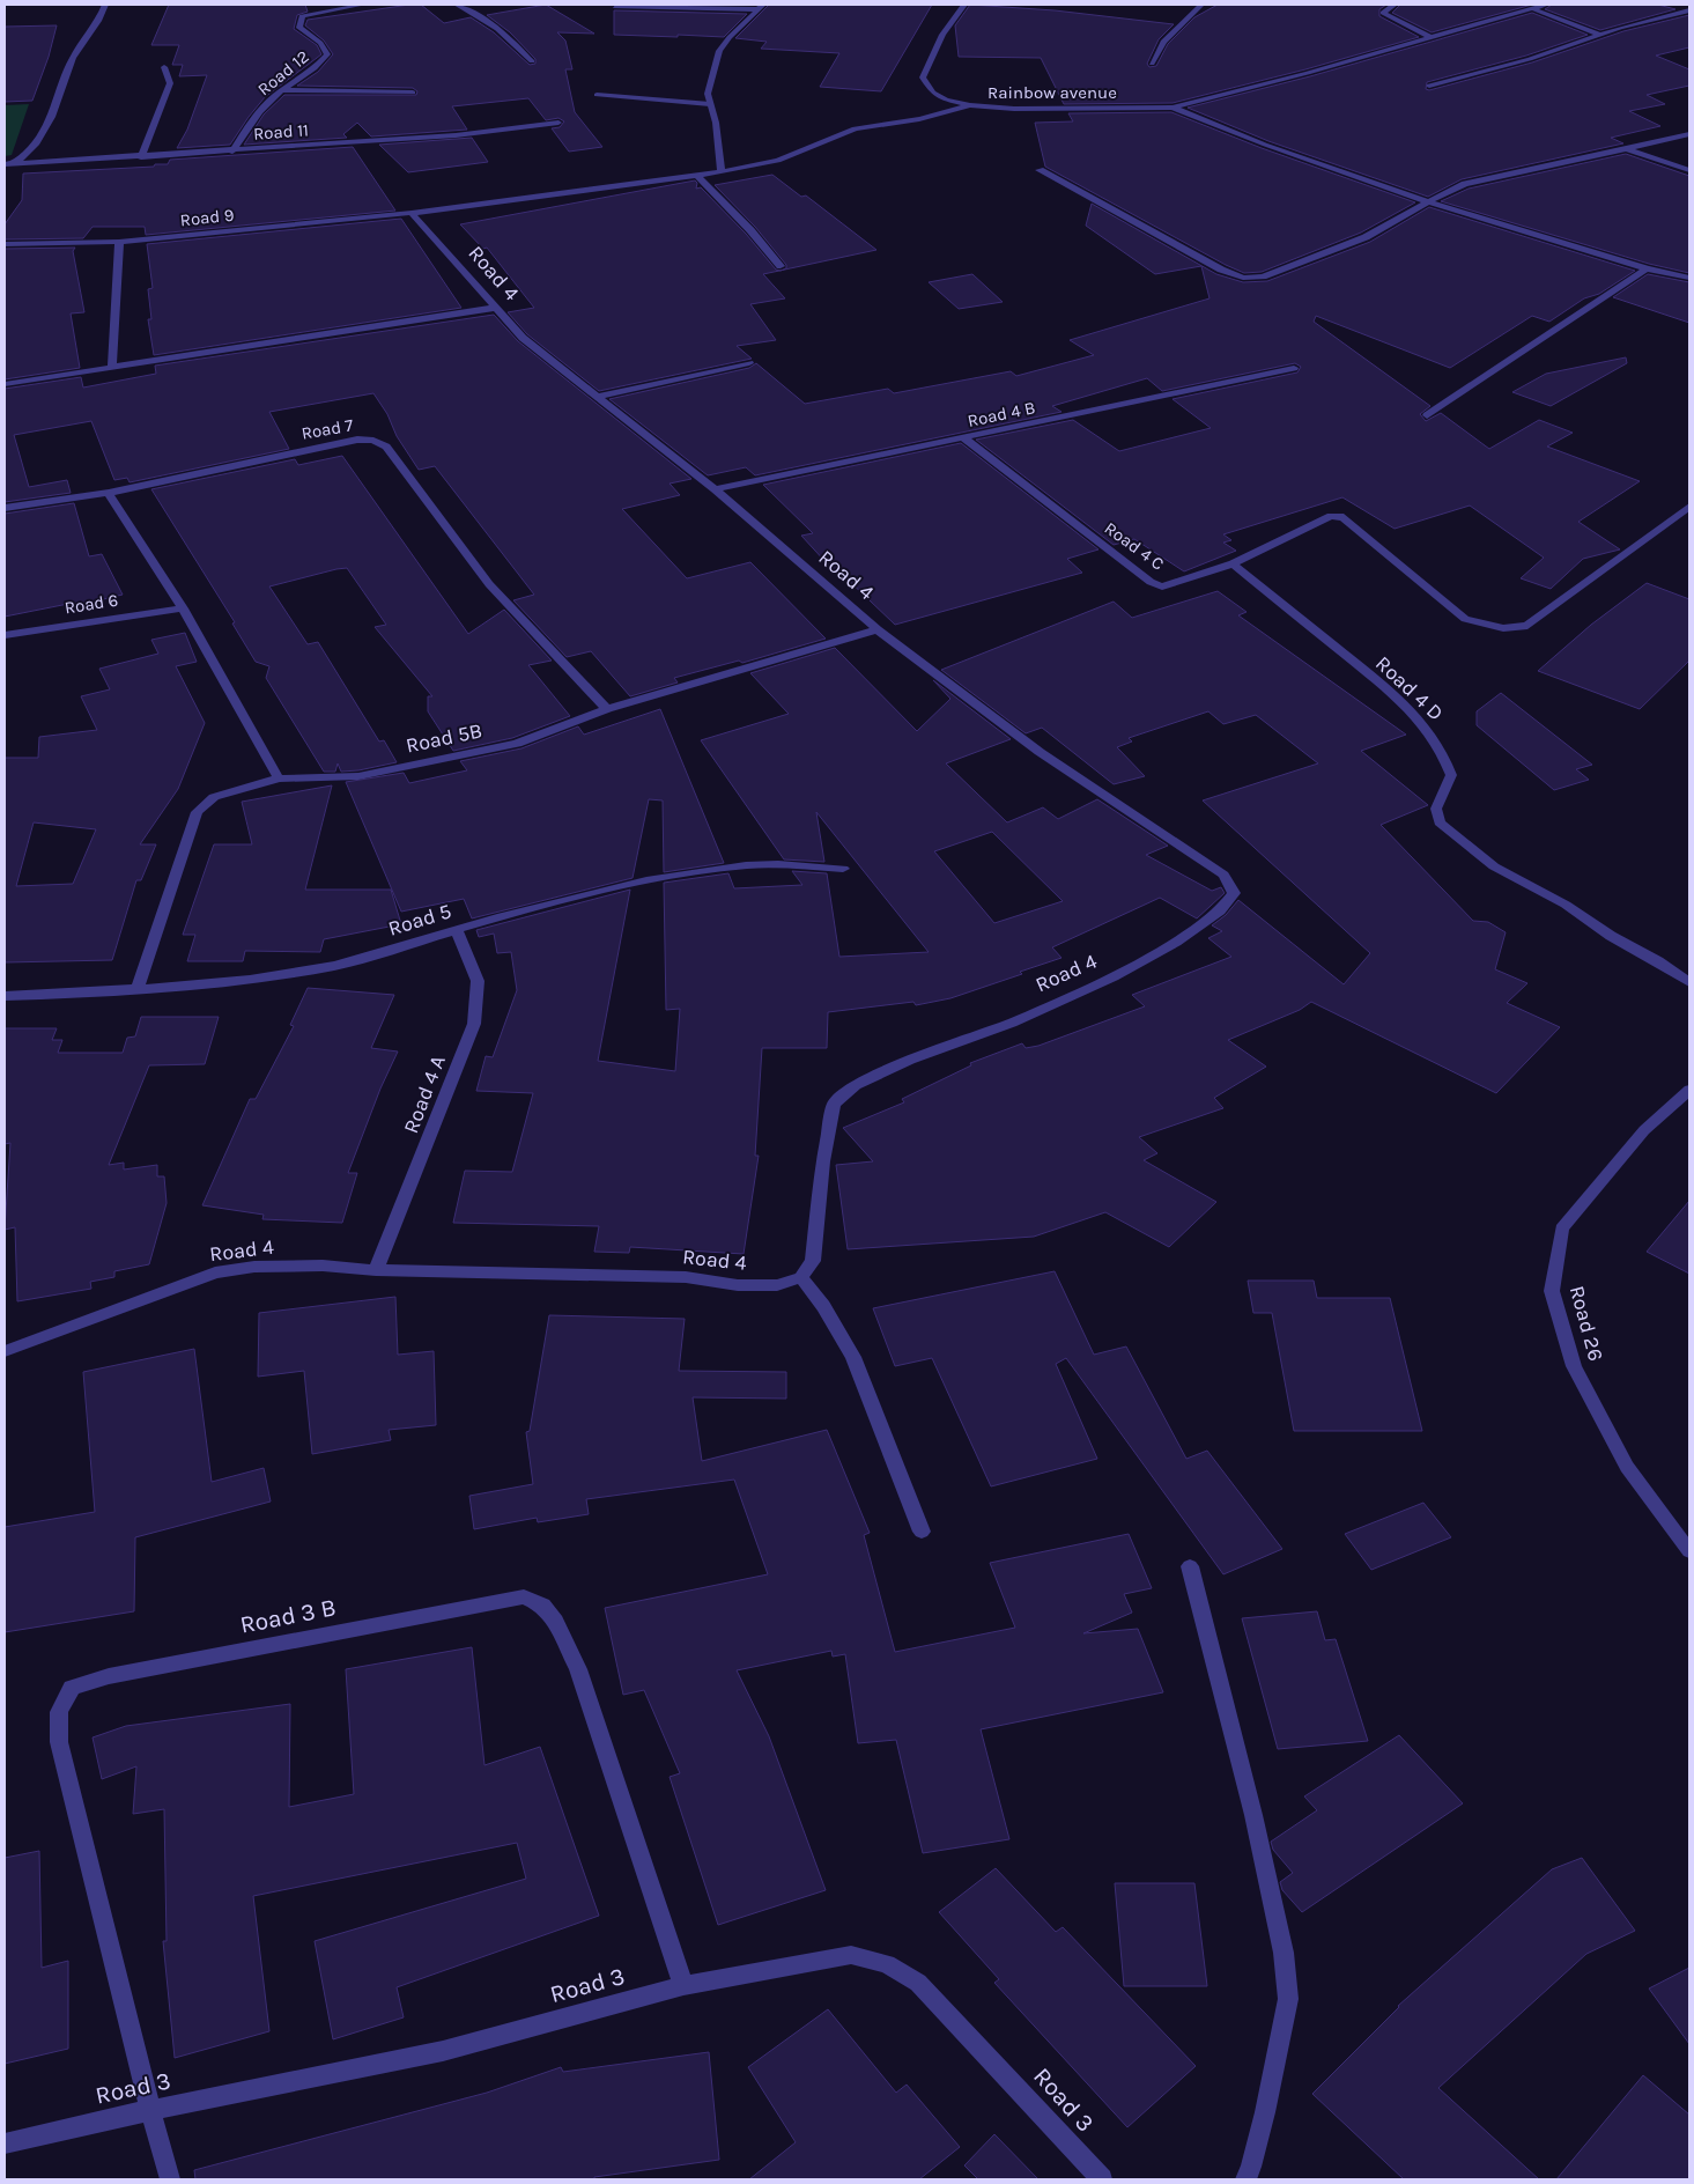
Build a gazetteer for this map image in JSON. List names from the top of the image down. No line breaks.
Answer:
{"streets":{"street":["Road 12","Rainbow avenue","Road 11","Road 9","Road 4","Road 4 B","Road 7","Road 4 C","Road 6","Road 4 D","Road 5B","Road 5","Road 4 A","Road 26","Road 3 B","Road 3"]},"crossings":[["Road 12","Road 11"],["Rainbow avenue","Road 9"],["Road 9","Road 4"],["Road 4","Road 4 B"],["Road 4","Road 5B"],["Road 4","Road 4 A"],["Road 4 B","Road 4 C"],["Road 7","Road 5B"],["Road 4 C","Road 4 D"],["Road 5B","Road 5"],["Road 5","Road 4 A"],["Road 3 B","Road 3"]]}
